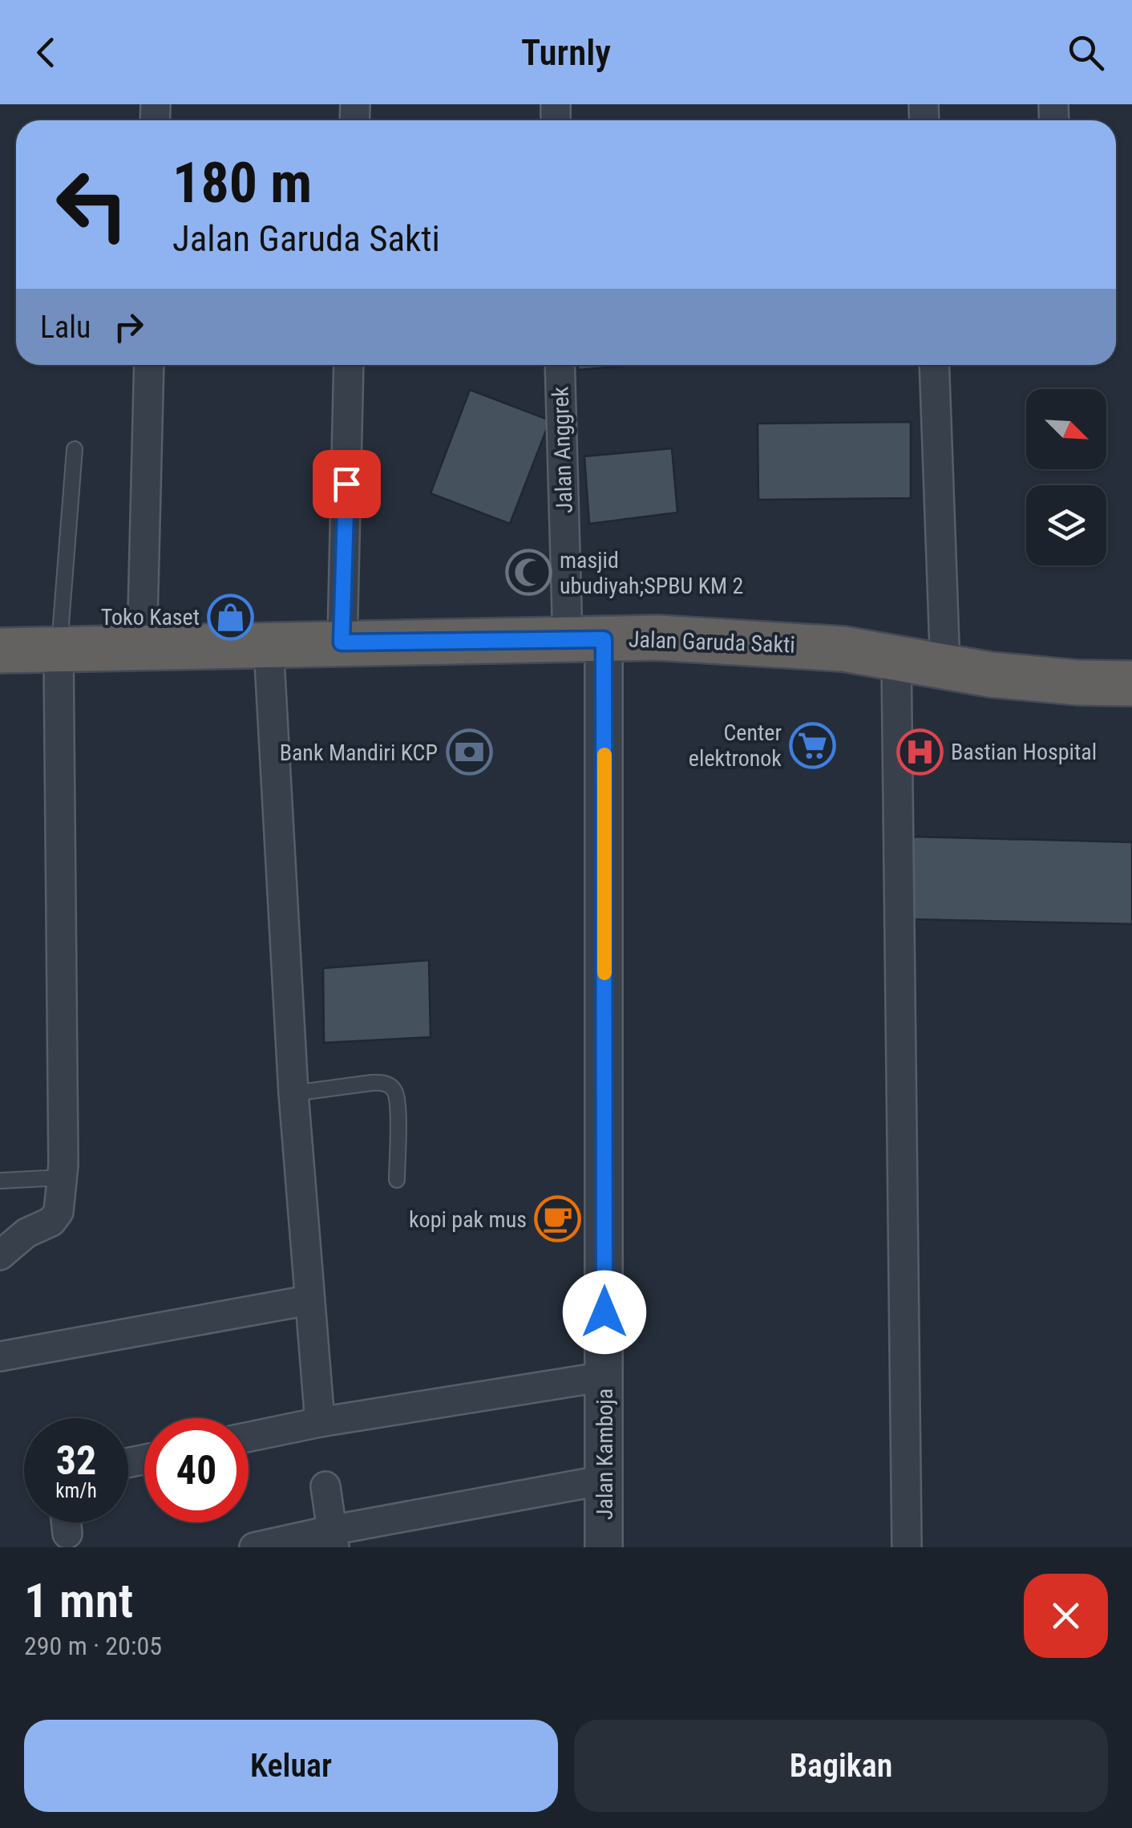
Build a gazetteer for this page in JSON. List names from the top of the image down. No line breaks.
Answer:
{"streets":{"highway":["Jalan Garuda Sakti"],"street":["Jalan Anggrek","Jalan Kamboja"]},"crossings":[["Jalan Anggrek","Jalan Garuda Sakti"],["Jalan Anggrek","Jalan Kamboja"],["Jalan Garuda Sakti","Jalan Kamboja"]],"places":{"mosque":["masjid ubudiyah;SPBU KM 2"],"shop":["Toko Kaset"],"supermarket":["Center elektronok"],"hospital":["Bastian Hospital"],"bank":["Bank Mandiri KCP"],"cafe":["kopi pak mus"]},"north":"bottom right","page":{"header":"Turnly","turn":["180 m","Jalan Garuda Sakti"],"then":"Lalu","speed":"32 km/h","limit":"40","heading":["1 mnt","290 m · 20:05"],"buttons":["Keluar","Bagikan"]}}
